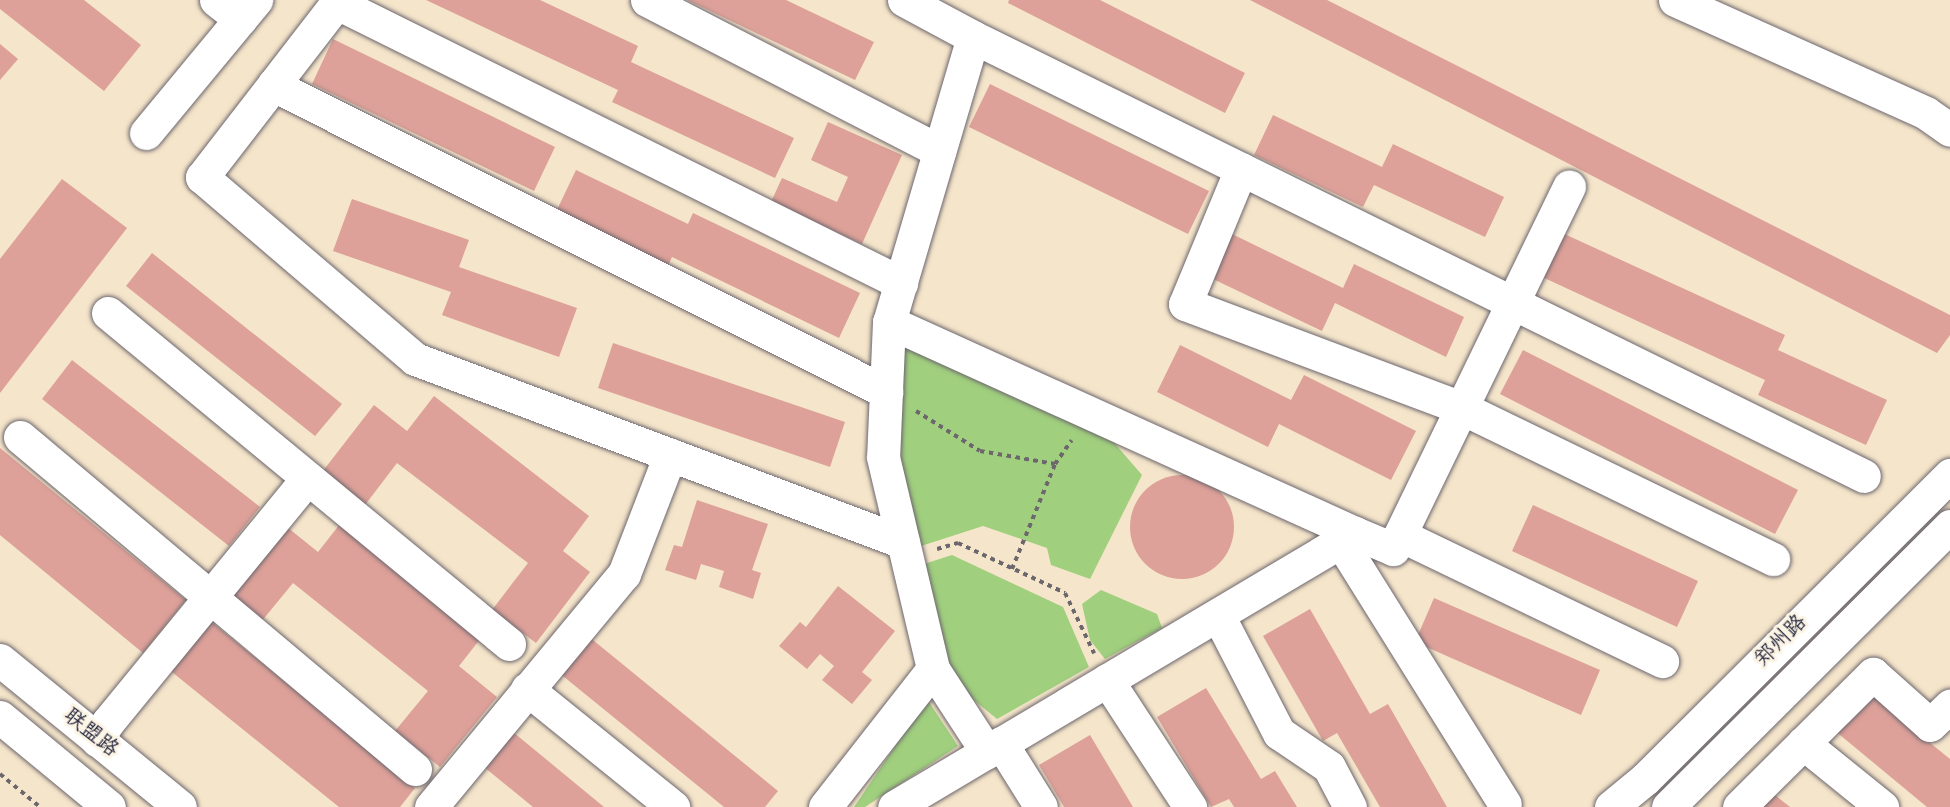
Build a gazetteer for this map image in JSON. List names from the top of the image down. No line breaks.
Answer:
{"streets":{"street":["郑州路","联盟路"]}}
